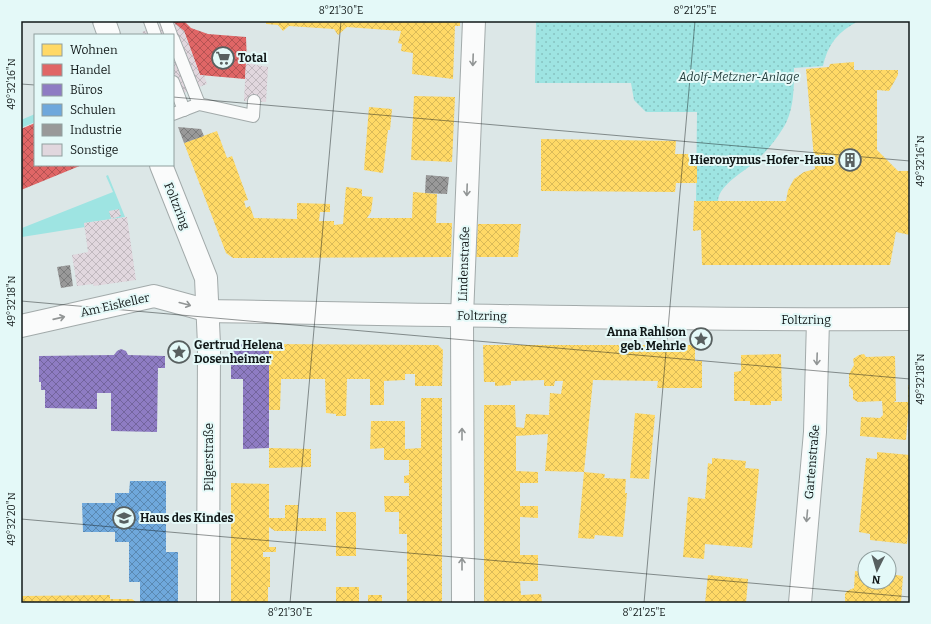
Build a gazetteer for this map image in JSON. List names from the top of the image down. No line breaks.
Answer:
{"streets":{"street":["Foltzring","Lindenstraße","Am Eiskeller","Pilgerstraße","Gartenstraße"]},"crossings":[["Foltzring","Lindenstraße"],["Foltzring","Am Eiskeller"],["Foltzring","Pilgerstraße"],["Foltzring","Gartenstraße"],["Am Eiskeller","Pilgerstraße"]],"one_way":["Am Eiskeller","Gartenstraße"],"parks":["Adolf-Metzner-Anlage"],"places":{"supermarket":["Total"],"building":["Hieronymus-Hofer-Haus"],"place":["Anna Rahlson geb. Mehrle","Gertrud Helena Dosenheimer"],"school or university":["Haus des Kindes"]},"legend":["Wohnen","Handel","Büros","Schulen","Industrie","Sonstige"],"north":"bottom","coordinates":["8°21'30\"E","8°21'25\"E","49°32'16\"N","49°32'18\"N","49°32'20\"N"]}
